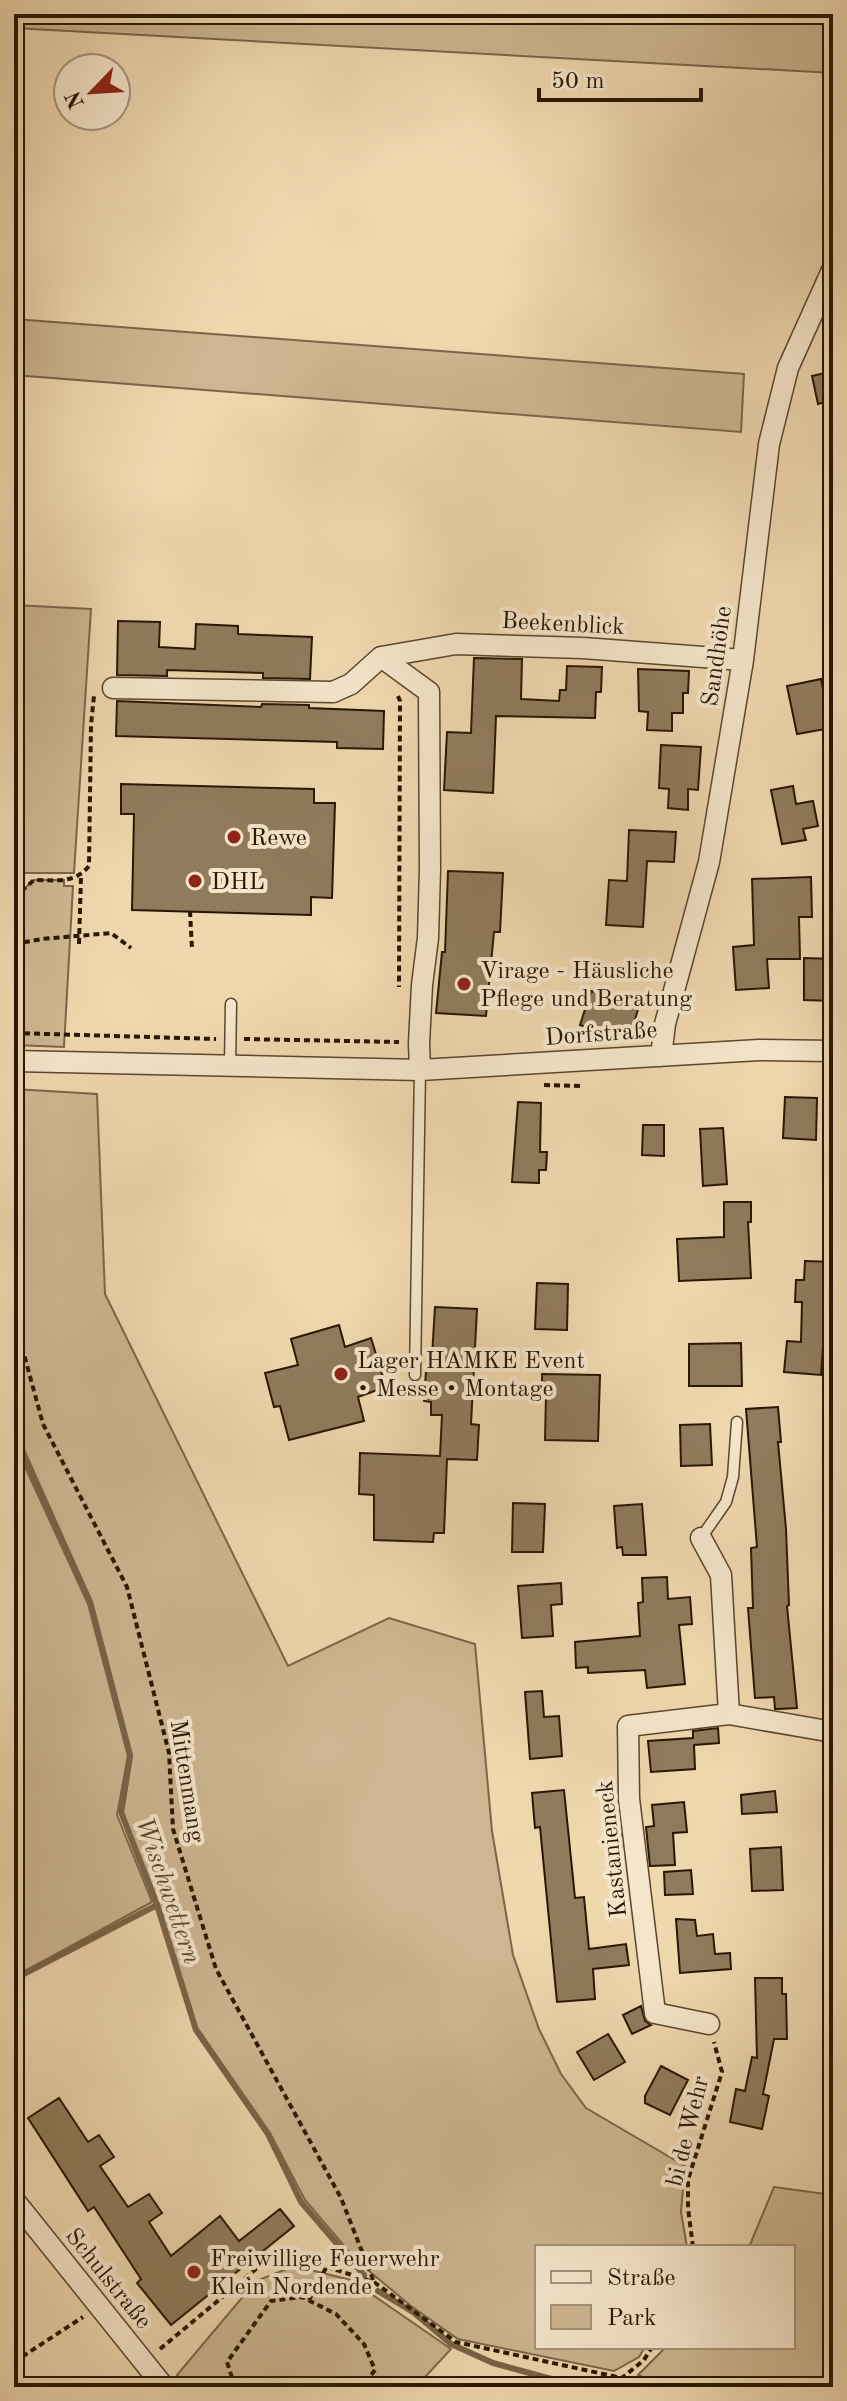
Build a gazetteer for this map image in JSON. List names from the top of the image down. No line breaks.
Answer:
{"streets":{"street":["Beekenblick","Sandhöhe","Dorfstraße","Kastanieneck","Schulstraße"],"path":["Mittenmang","bi de Wehr"]},"crossings":[["Beekenblick","Sandhöhe"],["Sandhöhe","Dorfstraße"],["Kastanieneck","bi de Wehr"]],"water":["Wischwettern"],"places":["Rewe","DHL","Virage - Häusliche Pflege und Beratung","Lager HAMKE Event • Messe • Montage","Freiwillige Feuerwehr Klein Nordende"],"legend":["Straße","Park"],"scale_bar":"50 m","north":"bottom left"}
